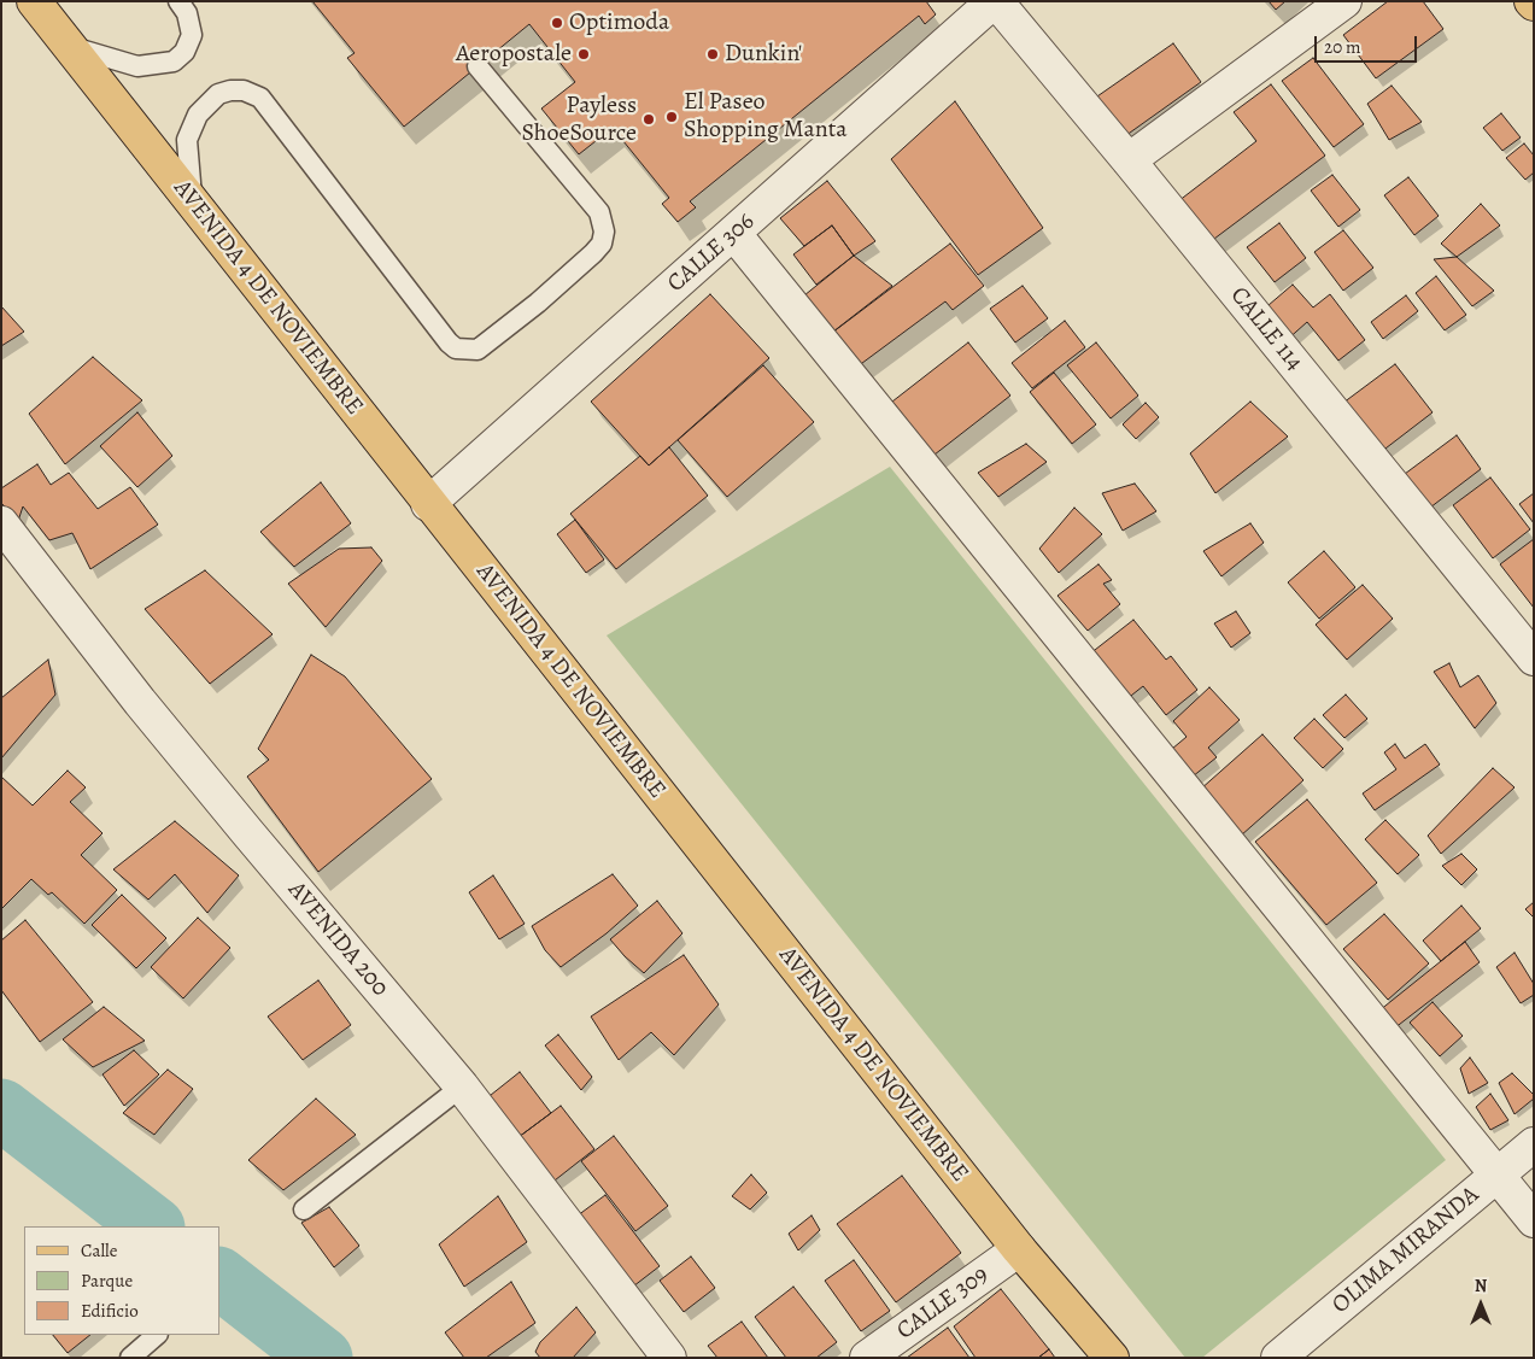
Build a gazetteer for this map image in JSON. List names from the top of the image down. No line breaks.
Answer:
{"streets":{"main road":["AVENIDA 4 DE NOVIEMBRE"],"street":["CALLE 306","CALLE 114","AVENIDA 200","OLIMA MIRANDA","CALLE 309"]},"crossings":[["CALLE 306","AVENIDA 4 DE NOVIEMBRE"],["CALLE 306","CALLE 114"],["AVENIDA 4 DE NOVIEMBRE","CALLE 309"]],"places":["Optimoda","Aeropostale","Dunkin'","El Paseo Shopping Manta","Payless ShoeSource"],"legend":["Calle","Parque","Edificio"],"scale_bar":"20 m","north":"top"}
